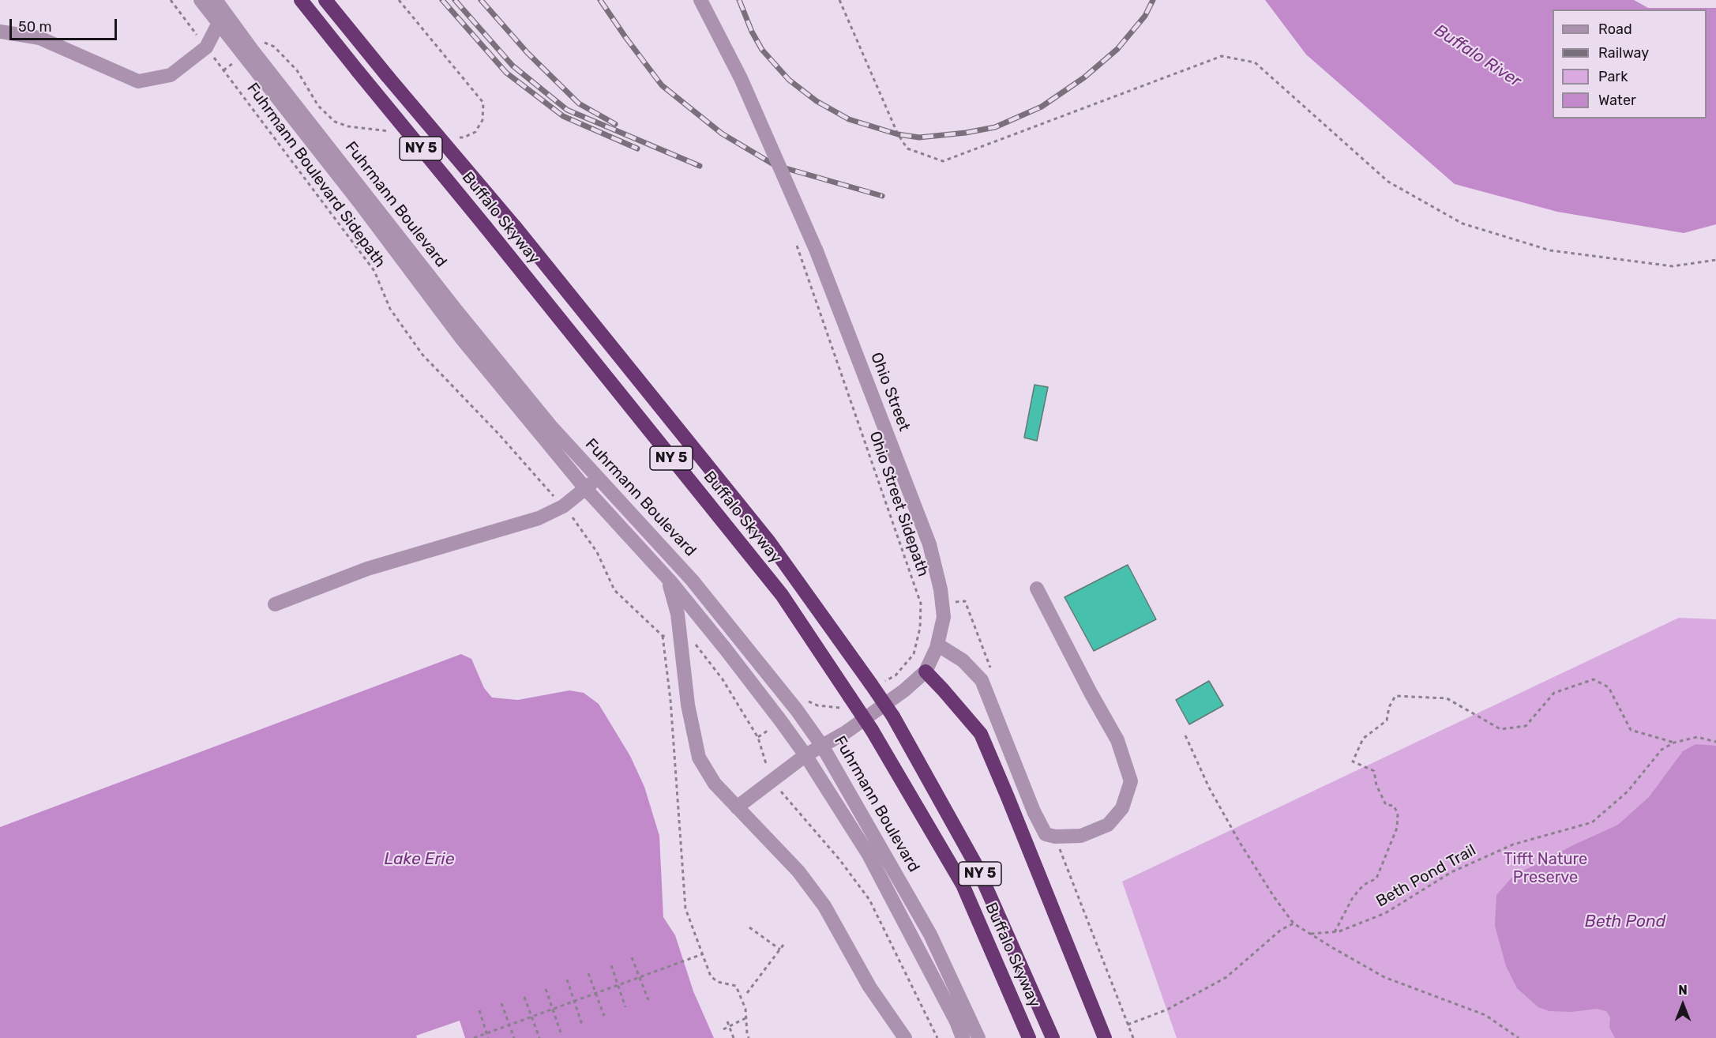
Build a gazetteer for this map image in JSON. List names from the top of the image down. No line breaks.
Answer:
{"streets":{"highway":["NY 5","Buffalo Skyway"],"street":["Fuhrmann Boulevard","Ohio Street"],"path":["Fuhrmann Boulevard Sidepath","Ohio Street Sidepath","Beth Pond Trail"]},"crossings":[["Fuhrmann Boulevard","Ohio Street"],["Buffalo Skyway","Ohio Street Sidepath"]],"water":["Buffalo River","Lake Erie","Beth Pond"],"parks":["Tifft Nature Preserve"],"legend":["Road","Railway","Park","Water"],"scale_bar":"50 m","north":"top"}
